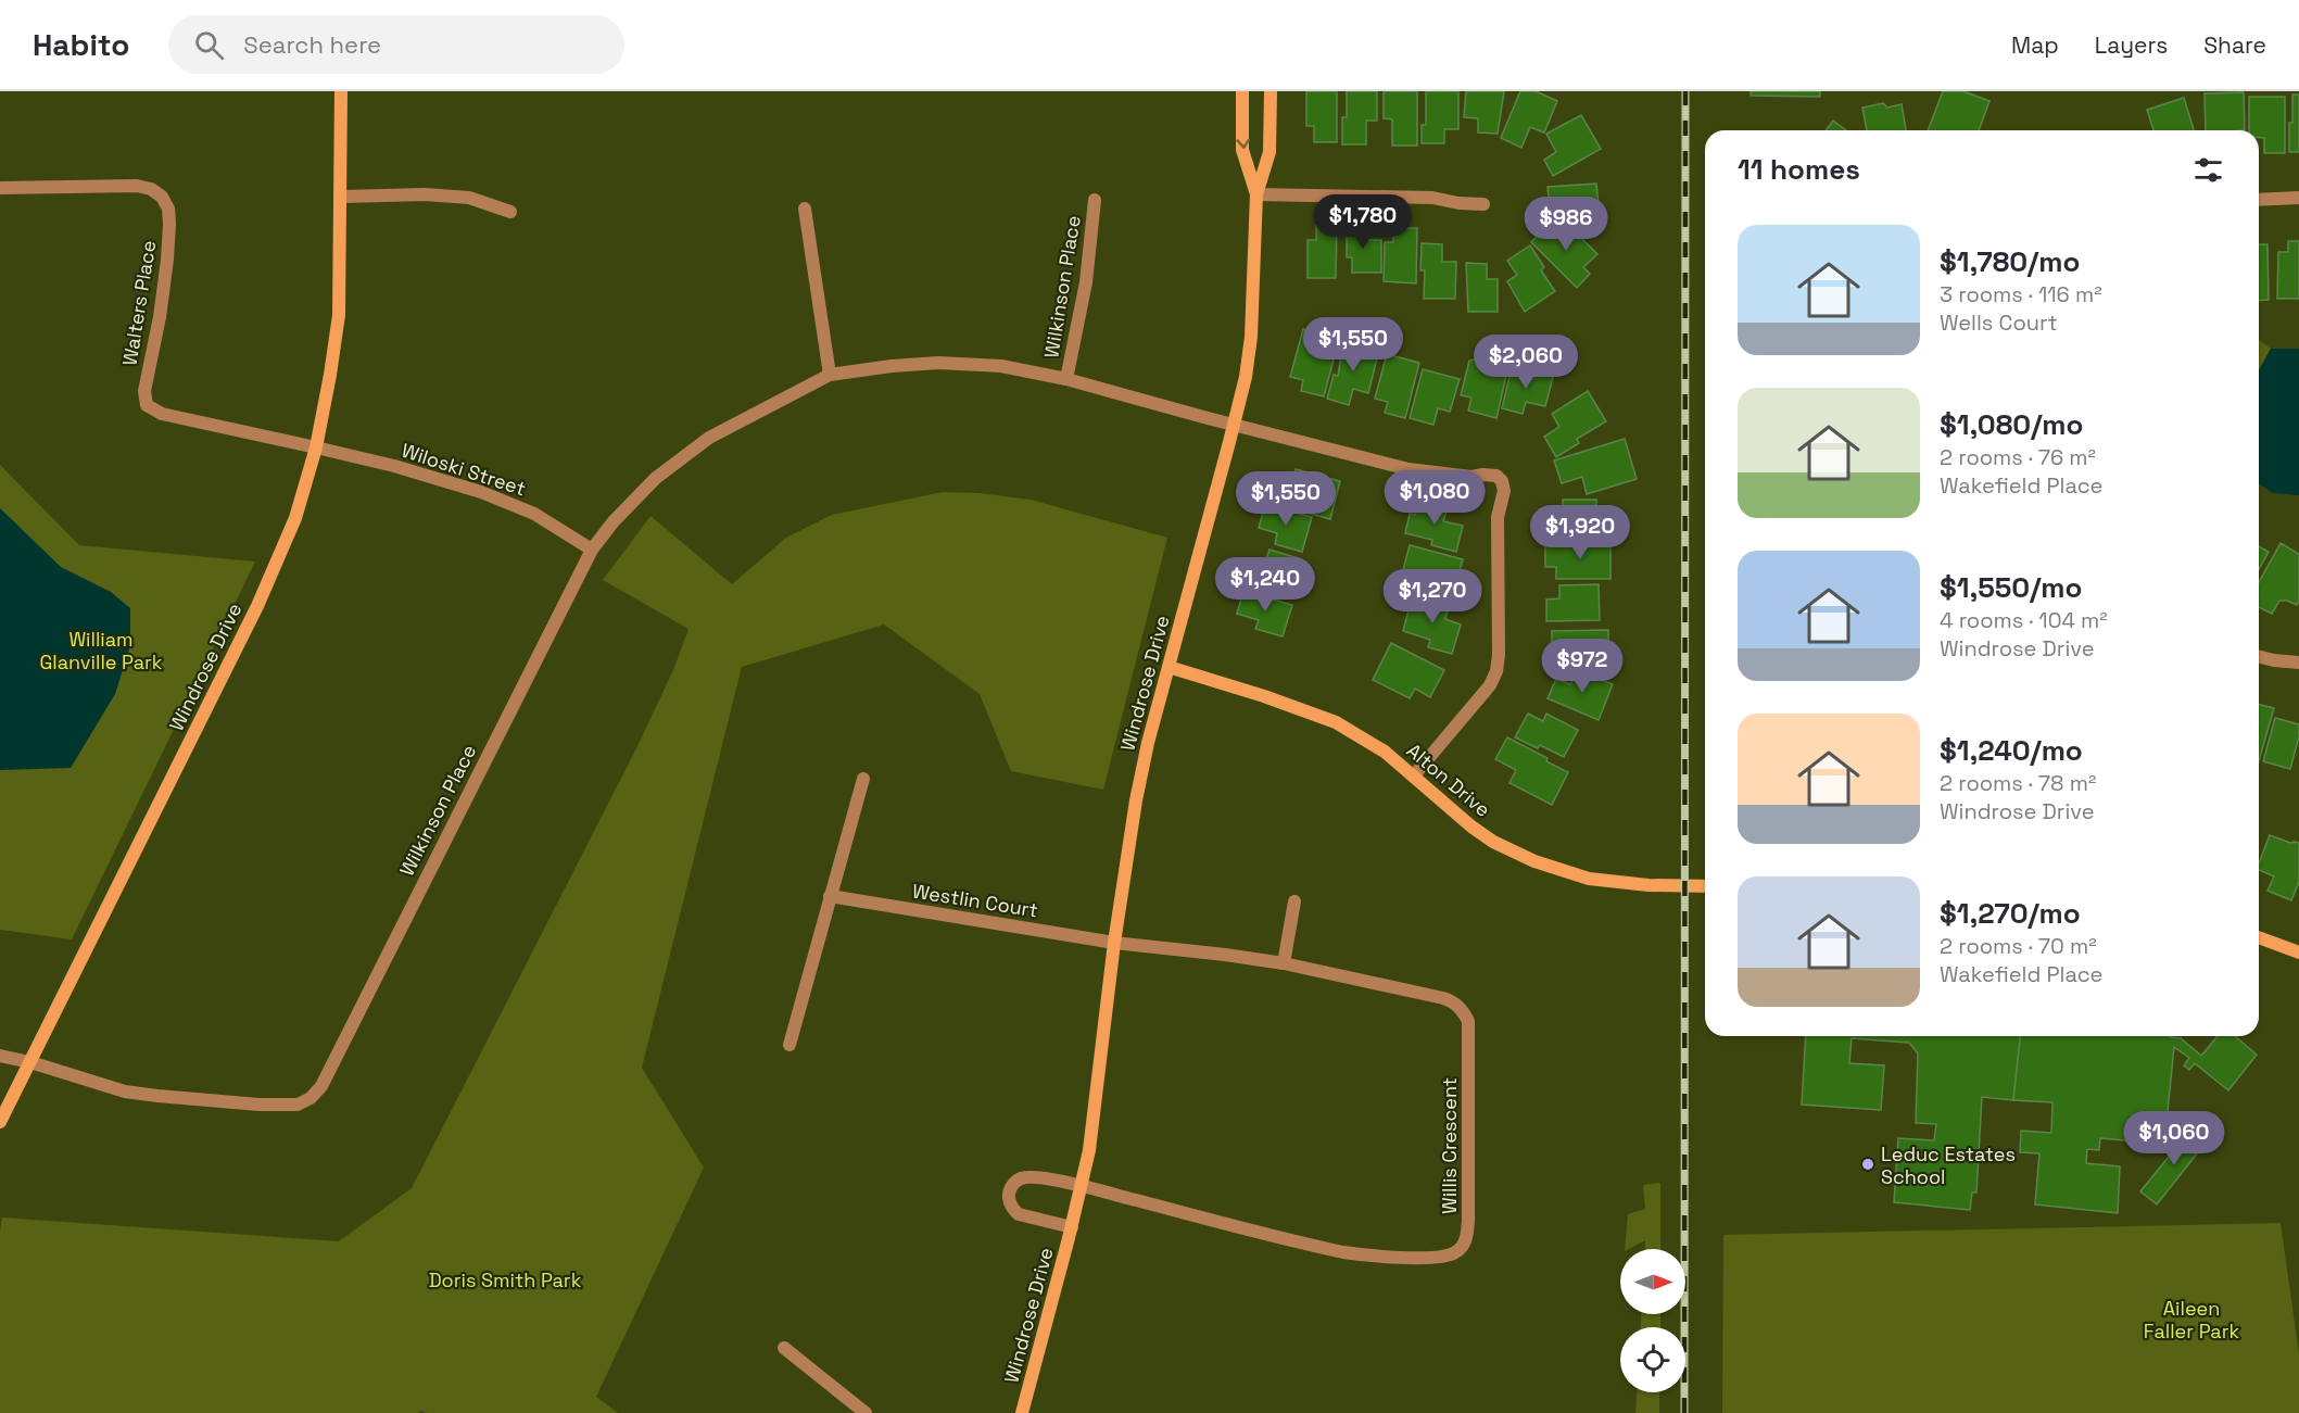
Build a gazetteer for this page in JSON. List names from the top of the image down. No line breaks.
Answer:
{"streets":{"street":["Wilkinson Place","Walters Place","Wiloski Street","Windrose Drive","Alton Drive","Westlin Court","Willis Crescent"]},"crossings":[["Wilkinson Place","Wiloski Street"],["Wilkinson Place","Windrose Drive"],["Wilkinson Place","Alton Drive"],["Walters Place","Wiloski Street"],["Walters Place","Windrose Drive"],["Wiloski Street","Windrose Drive"],["Windrose Drive","Alton Drive"],["Windrose Drive","Westlin Court"],["Windrose Drive","Willis Crescent"],["Westlin Court","Willis Crescent"]],"parks":["William Glanville Park","Doris Smith Park","Aileen Faller Park"],"places":["Leduc Estates School"],"north":"right","page":{"header":"Habito","search":"Search here","nav":["Map","Layers","Share"],"heading":"11 homes","price":["$1,780","$986","$1,550","$2,060","$1,080","$1,550","$1,920","$1,240","$1,270","$972","$1,060"],"list":[{"name":"$1,780/mo","note":"3 rooms · 116 m² · Wells Court"},{"name":"$1,080/mo","note":"2 rooms · 76 m² · Wakefield Place"},{"name":"$1,550/mo","note":"4 rooms · 104 m² · Windrose Drive"},{"name":"$1,240/mo","note":"2 rooms · 78 m² · Windrose Drive"},{"name":"$1,270/mo","note":"2 rooms · 70 m² · Wakefield Place"}]}}
